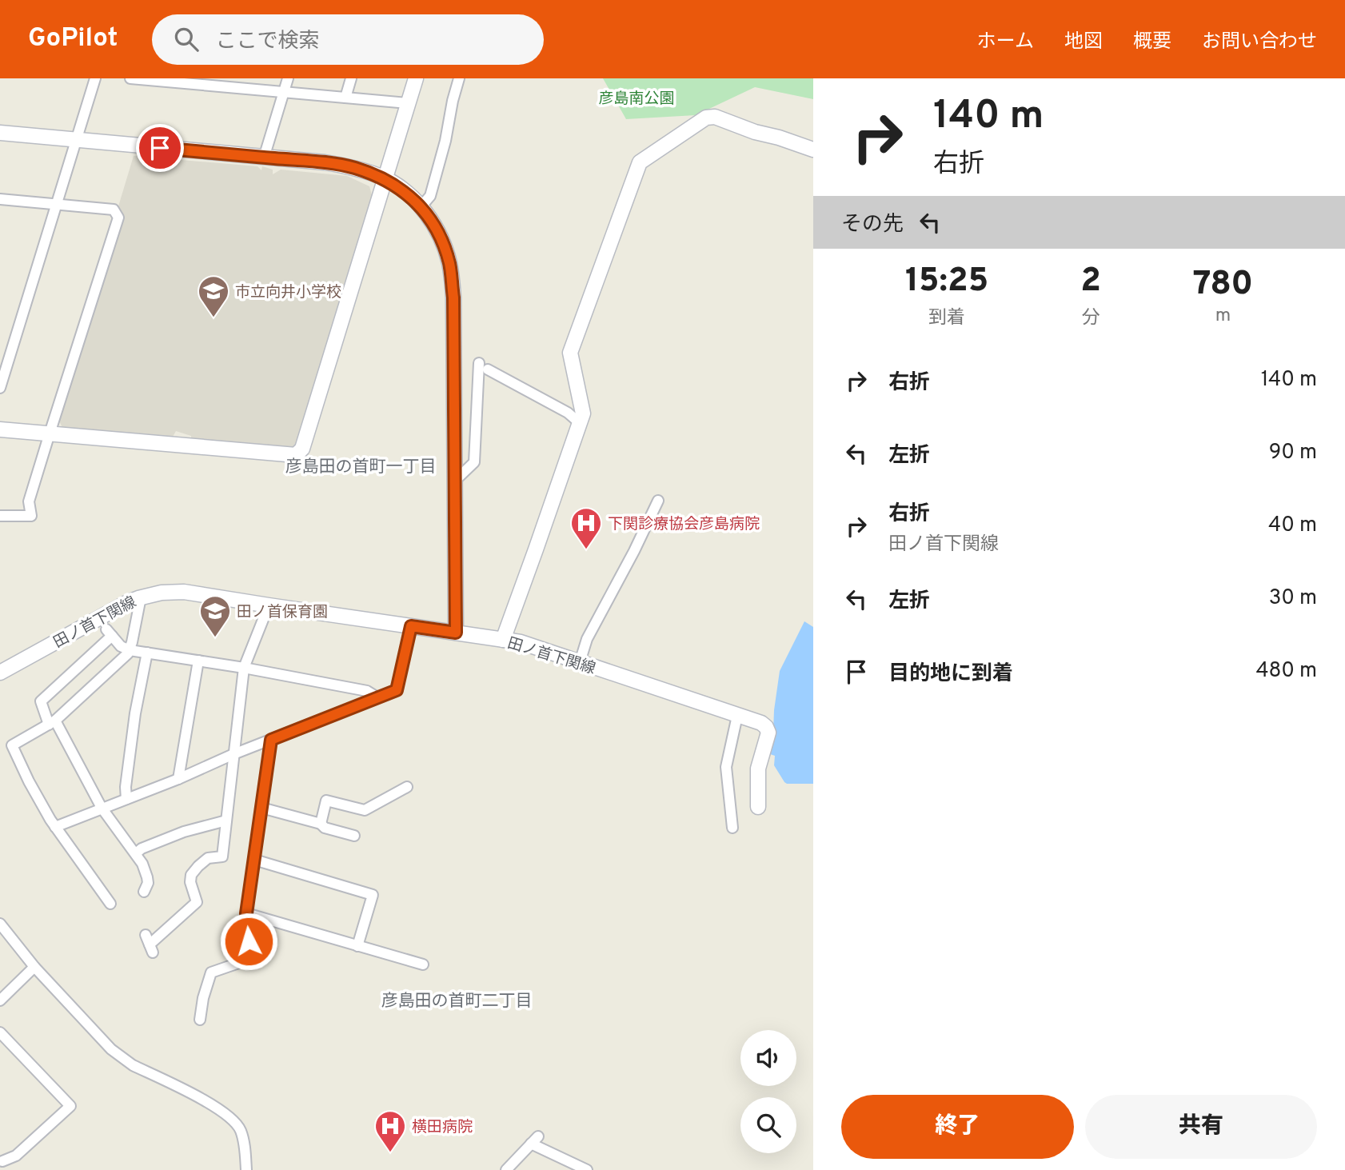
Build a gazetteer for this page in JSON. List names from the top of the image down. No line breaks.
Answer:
{"streets":{"street":["田ノ首下関線"]},"districts":["彦島田の首町一丁目","彦島田の首町二丁目"],"parks":["彦島南公園"],"places":{"school or university":["市立向井小学校","田ノ首保育園"],"hospital":["下関診療協会彦島病院","横田病院"]},"page":{"header":"GoPilot","search":"ここで検索","nav":["ホーム","地図","概要","お問い合わせ"],"turn":["140 m","右折"],"then":"その先","eta":["15:25","到着","2","分","780","m"],"list":[{"name":"右折","value":"140 m"},{"name":"左折","value":"90 m"},{"name":"右折","note":"田ノ首下関線","value":"40 m"},{"name":"左折","value":"30 m"},{"name":"目的地に到着","value":"480 m"}],"buttons":["終了","共有"]}}
